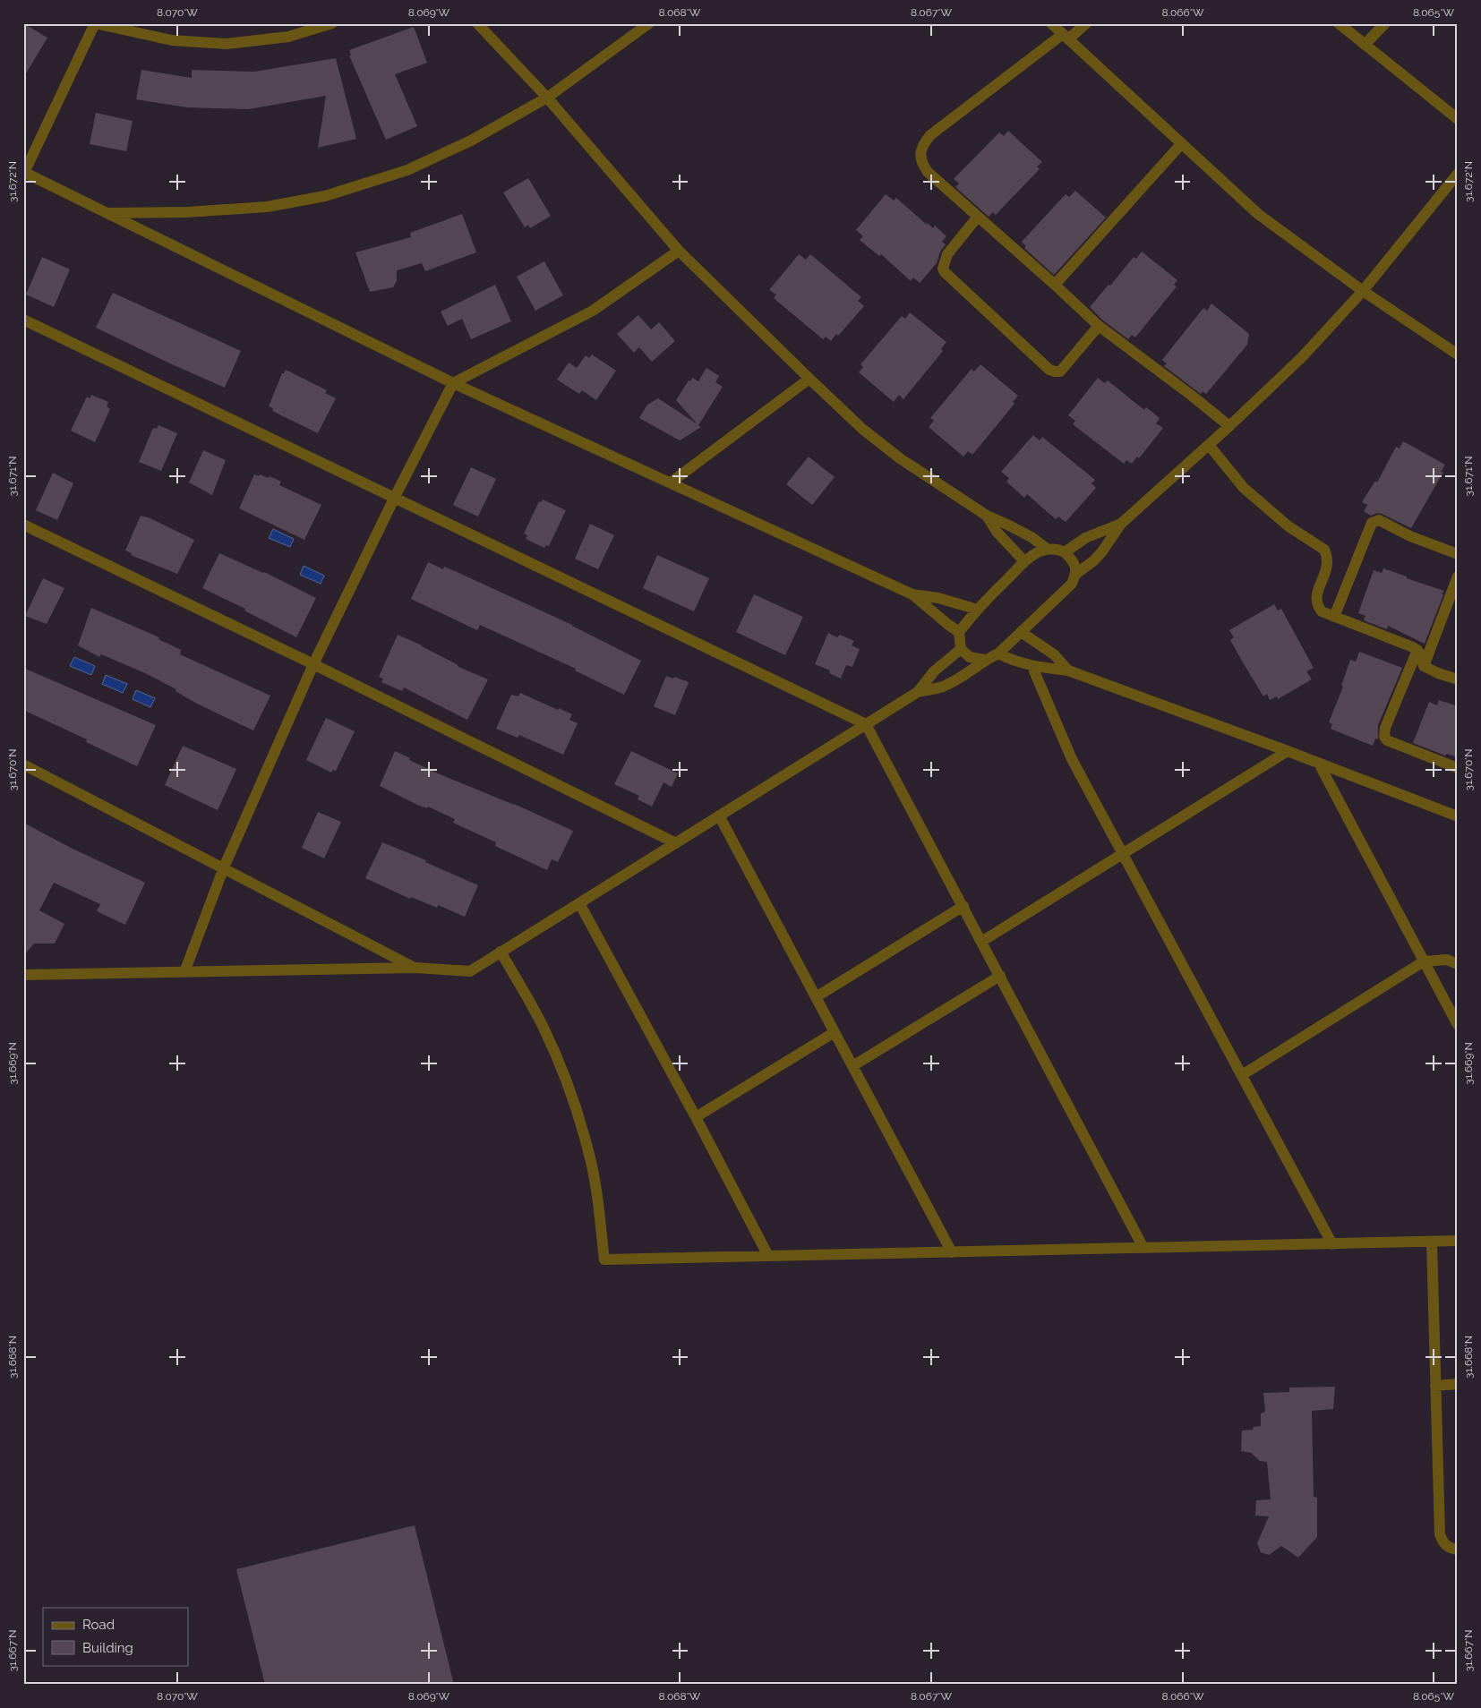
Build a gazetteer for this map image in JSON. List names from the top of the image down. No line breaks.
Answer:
{"legend":["Road","Building"],"coordinates":["8.070°W","8.069°W","8.068°W","8.067°W","8.066°W","8.065°W","31.672°N","31.671°N","31.670°N","31.669°N","31.668°N","31.667°N"]}
